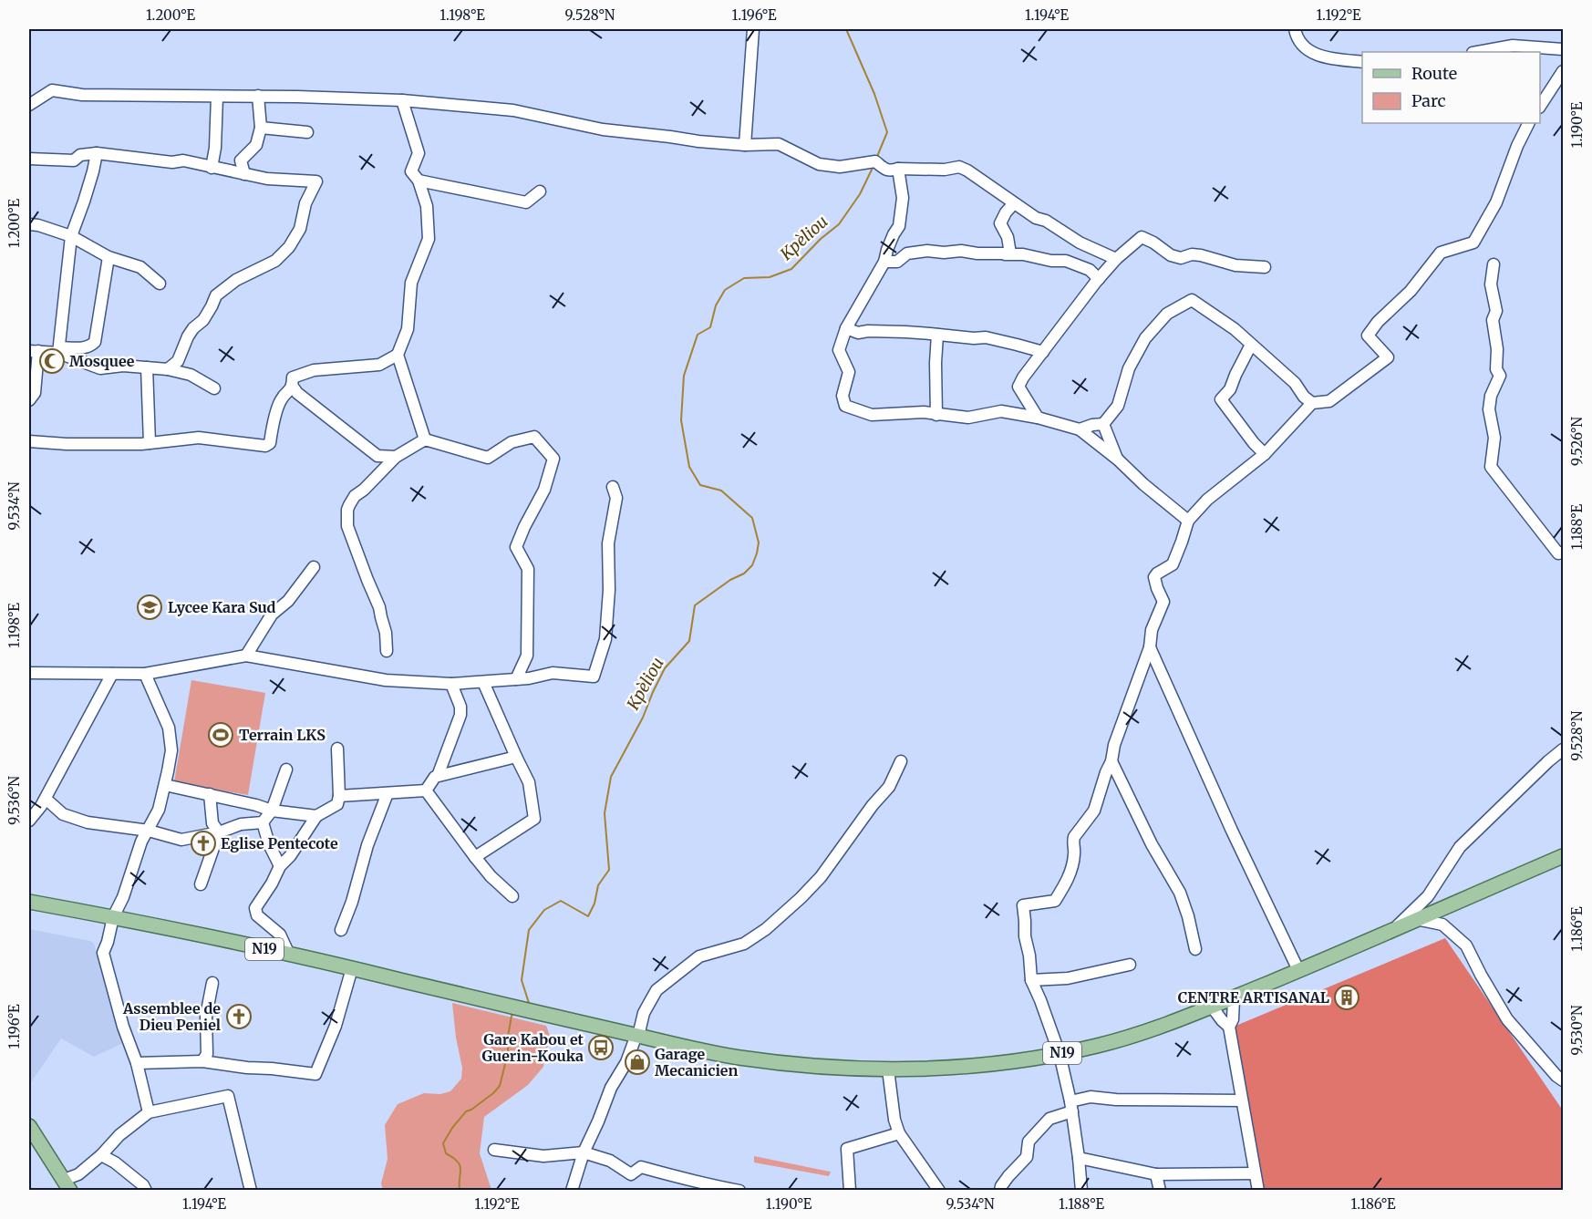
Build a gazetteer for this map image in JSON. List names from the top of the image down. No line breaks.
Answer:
{"streets":{"main road":["N19"]},"water":["Kpèliou"],"places":{"mosque":["Mosquee"],"school or university":["Lycee Kara Sud"],"sports":["Terrain LKS"],"church":["Eglise Pentecote","Assemblee de Dieu Peniel"],"building":["CENTRE ARTISANAL"],"bus stop":["Gare Kabou et Guerin-Kouka"],"shop":["Garage Mecanicien"]},"legend":["Route","Parc"],"coordinates":["1.200°E","1.198°E","9.528°N","1.196°E","1.194°E","1.192°E","1.190°E","9.526°N","9.534°N","1.188°E","9.536°N","1.186°E","9.530°N"]}
